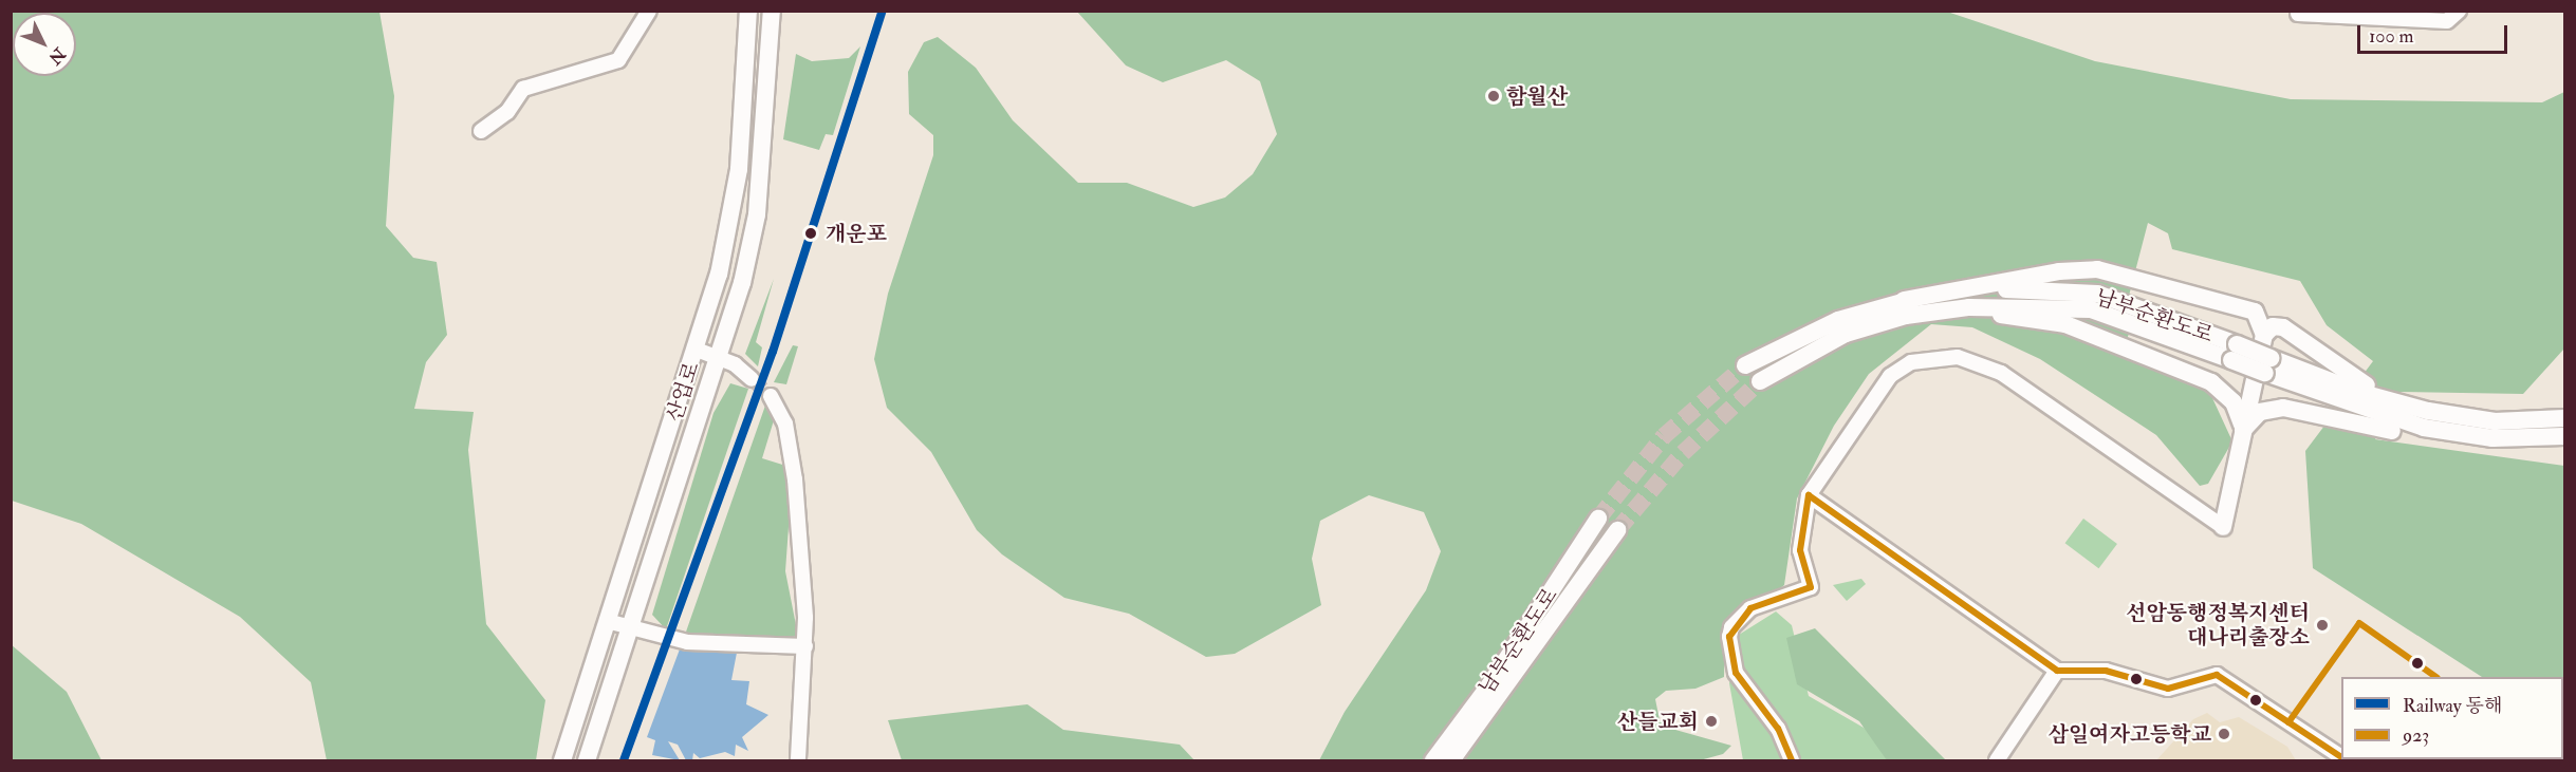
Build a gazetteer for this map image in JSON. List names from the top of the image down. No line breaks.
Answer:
{"streets":{"main road":["남부순환도로","산업로"]},"places":["함월산","개운포","선암동행정복지센터 대나리출장소","산들교회","삼일여자고등학교"],"lines":["rail line 동해","transit line 923"],"legend":["Railway 동해","923"],"scale_bar":"100 m","north":"bottom right"}
